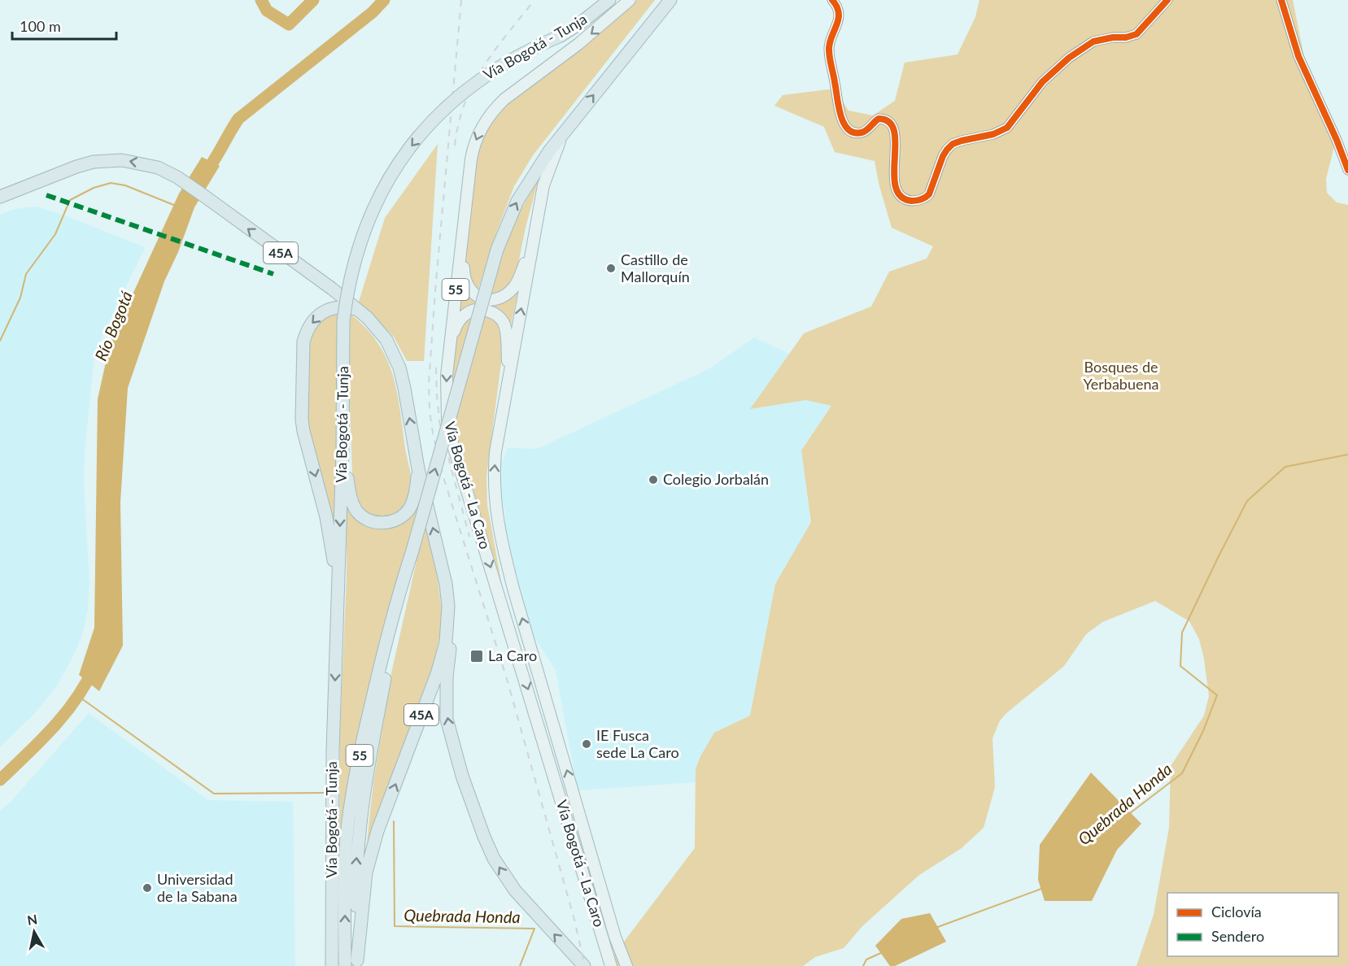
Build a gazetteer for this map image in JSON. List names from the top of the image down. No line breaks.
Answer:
{"streets":{"highway":["Vía Bogotá - Tunja","45A","55"],"main road":["Vía Bogotá - La Caro"]},"crossings":[["Vía Bogotá - Tunja","45A"],["Vía Bogotá - Tunja","55"],["Vía Bogotá - Tunja","Vía Bogotá - La Caro"]],"water":["Río Bogotá","Quebrada Honda"],"parks":["Bosques de Yerbabuena"],"places":{"other":["Castillo de Mallorquín","Colegio Jorbalán","IE Fusca sede La Caro","Universidad de la Sabana"],"transit":["La Caro"]},"legend":["Ciclovía","Sendero"],"scale_bar":"100 m","north":"top"}
